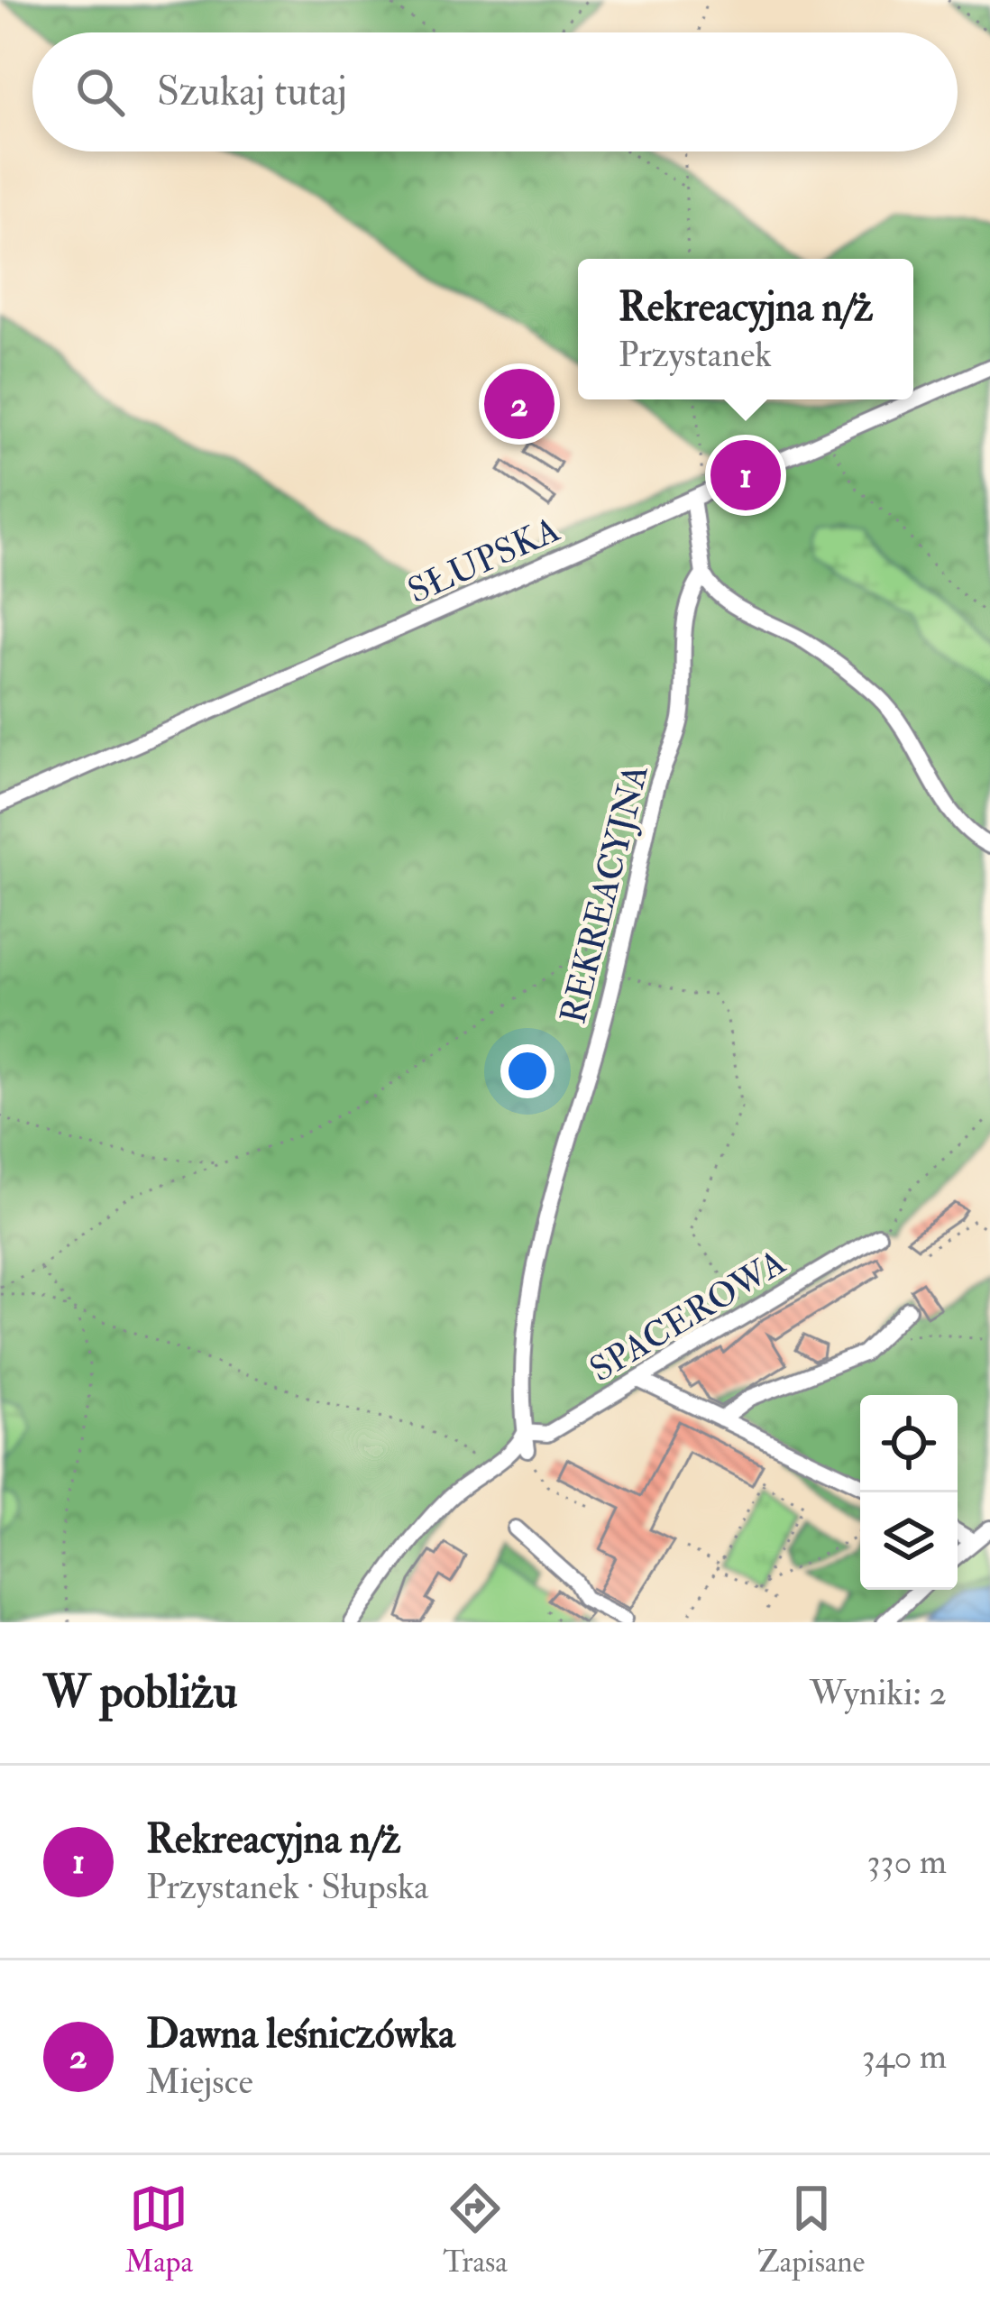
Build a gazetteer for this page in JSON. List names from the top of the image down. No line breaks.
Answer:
{"streets":{"street":["SŁUPSKA","REKREACYJNA","SPACEROWA"]},"crossings":[["SŁUPSKA","REKREACYJNA"],["REKREACYJNA","SPACEROWA"]],"page":{"search":"Szukaj tutaj","popup":["Rekreacyjna n/ż","Przystanek"],"pins":["2","1"],"heading":["W pobliżu","Wyniki: 2"],"list":[{"mark":"1","name":"Rekreacyjna n/ż","note":"Przystanek · Słupska","value":"330 m"},{"mark":"2","name":"Dawna leśniczówka","note":"Miejsce","value":"340 m"}],"nav":["Mapa","Trasa","Zapisane"]}}
